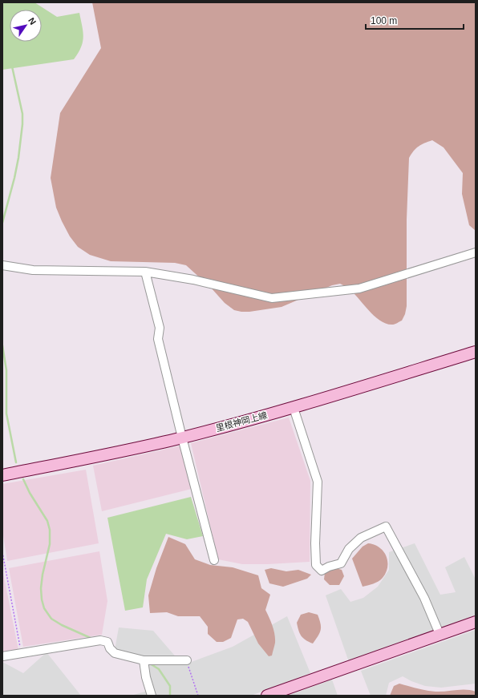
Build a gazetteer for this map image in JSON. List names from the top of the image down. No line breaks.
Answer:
{"streets":{"main road":["里根神岡上線"]},"scale_bar":"100 m","north":"top right"}
